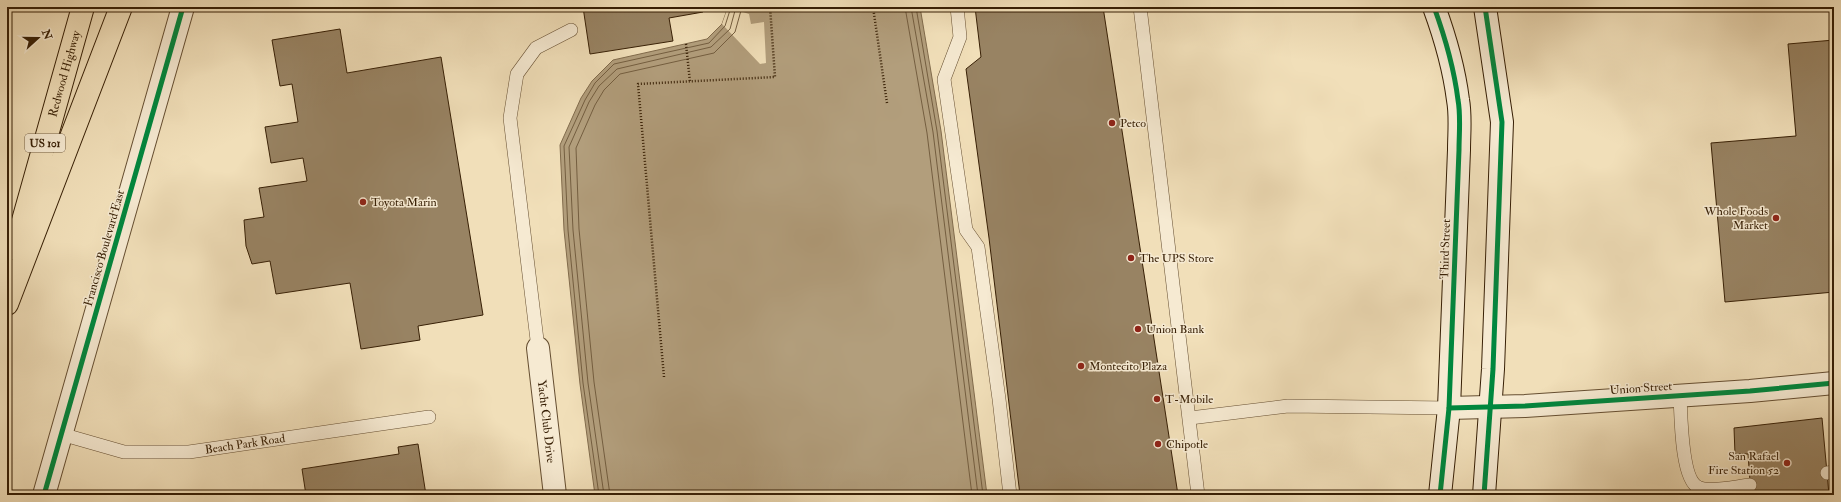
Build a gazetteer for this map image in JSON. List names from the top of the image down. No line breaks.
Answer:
{"streets":{"highway":["Redwood Highway","US 101"],"street":["Francisco Boulevard East","Third Street","Union Street","Yacht Club Drive"],"lane":["Beach Park Road"]},"crossings":[["Francisco Boulevard East","Beach Park Road"],["Third Street","Union Street"]],"places":["Petco","Toyota Marin","Whole Foods Market","The UPS Store","Union Bank","Montecito Plaza","T-Mobile","Chipotle","San Rafael Fire Station 52"],"north":"right"}
